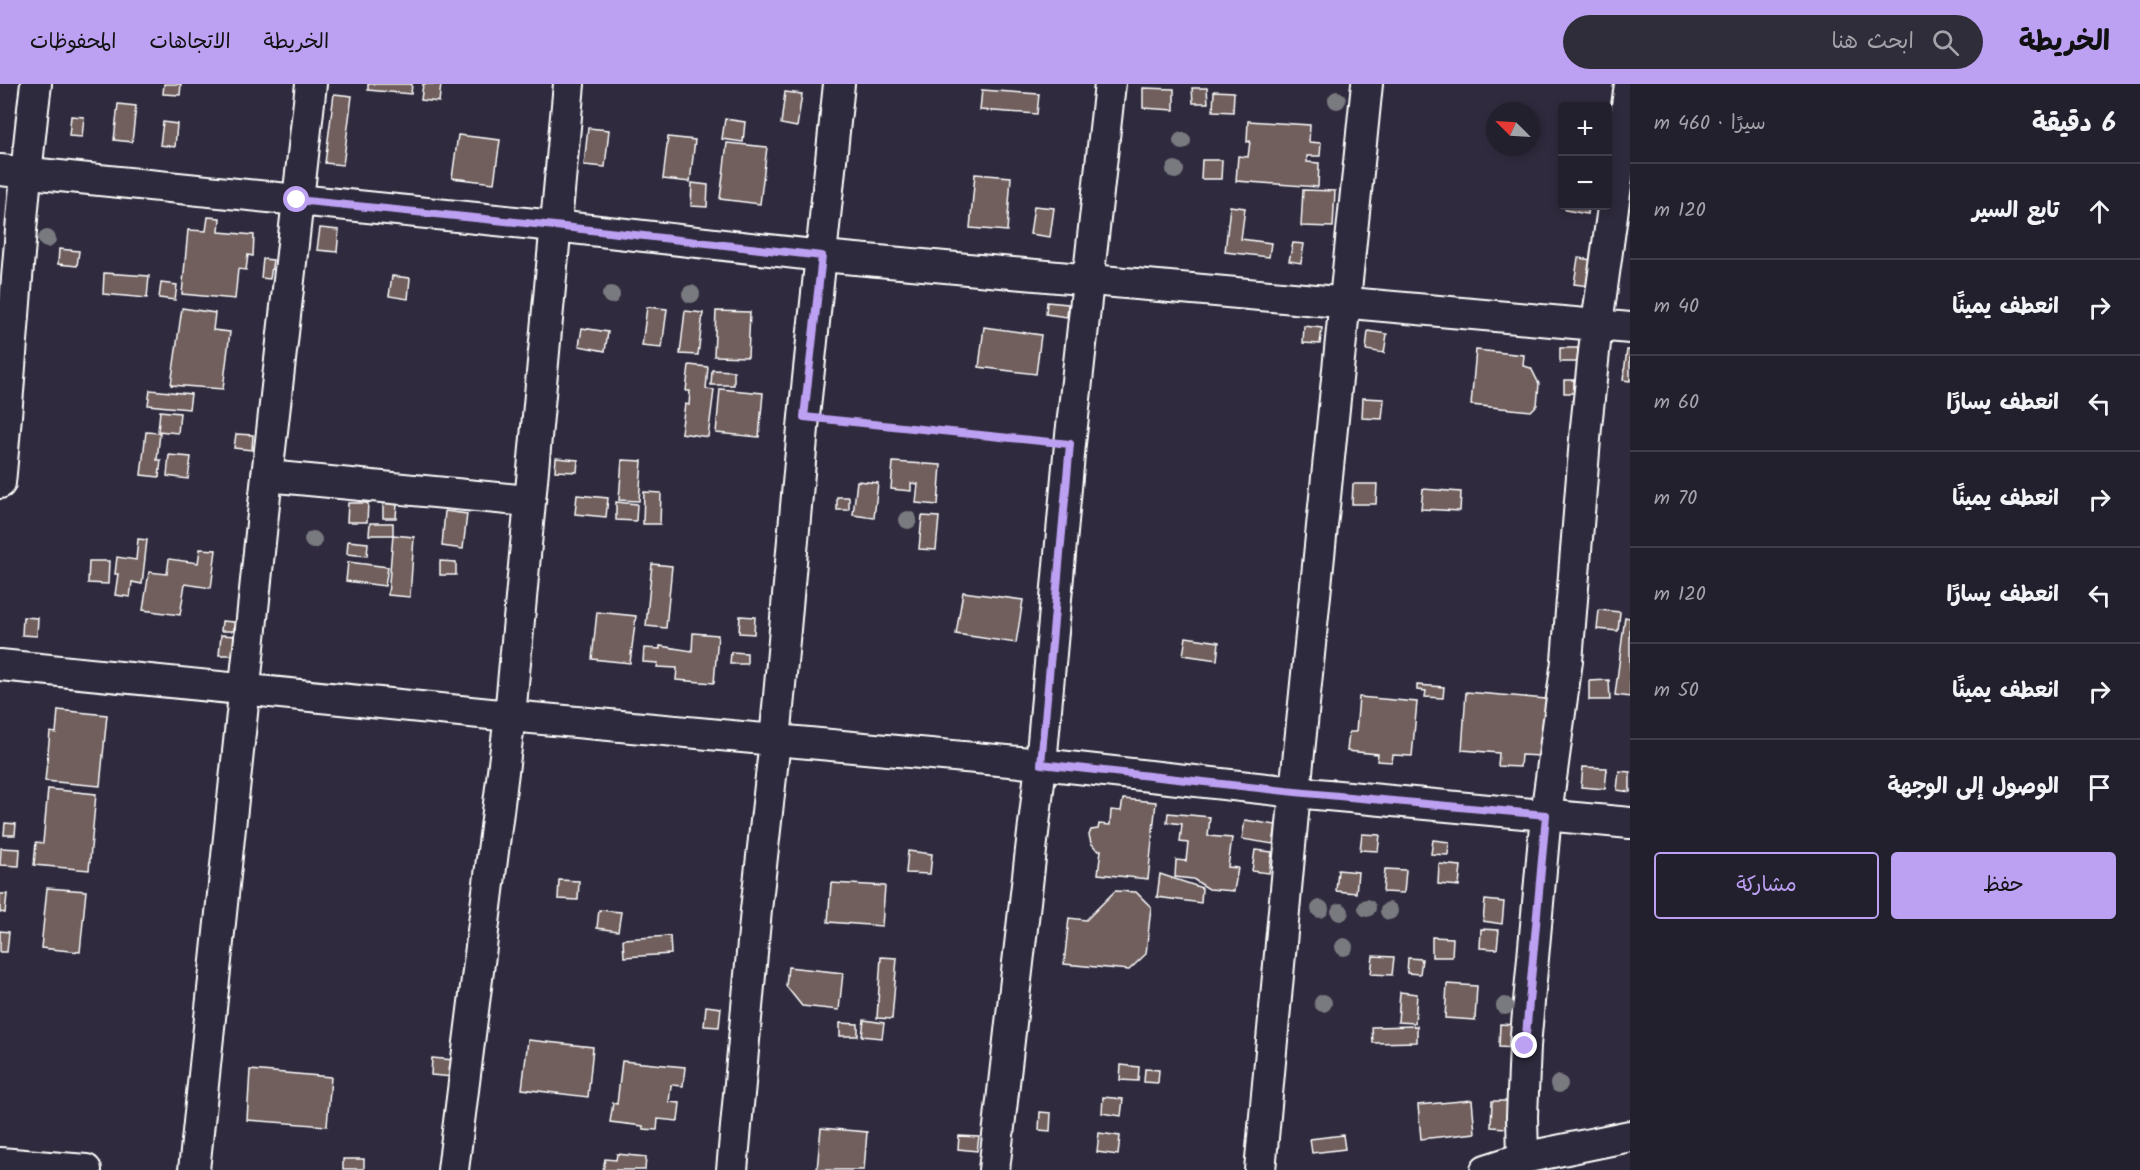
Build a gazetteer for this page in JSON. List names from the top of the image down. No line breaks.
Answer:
{"north":"top left","page":{"header":"الخريطة","search":"ابحث هنا","nav":["الخريطة","الاتجاهات","المحفوظات"],"heading":["6 دقيقة","سيرًا · 460 m"],"map_buttons":["+","−"],"list":[["تابع السير","120 m"],["انعطف يمينًا","40 m"],["انعطف يسارًا","60 m"],["انعطف يمينًا","70 m"],["انعطف يسارًا","120 m"],["انعطف يمينًا","50 m"],"الوصول إلى الوجهة"],"buttons":["حفظ","مشاركة"]}}
